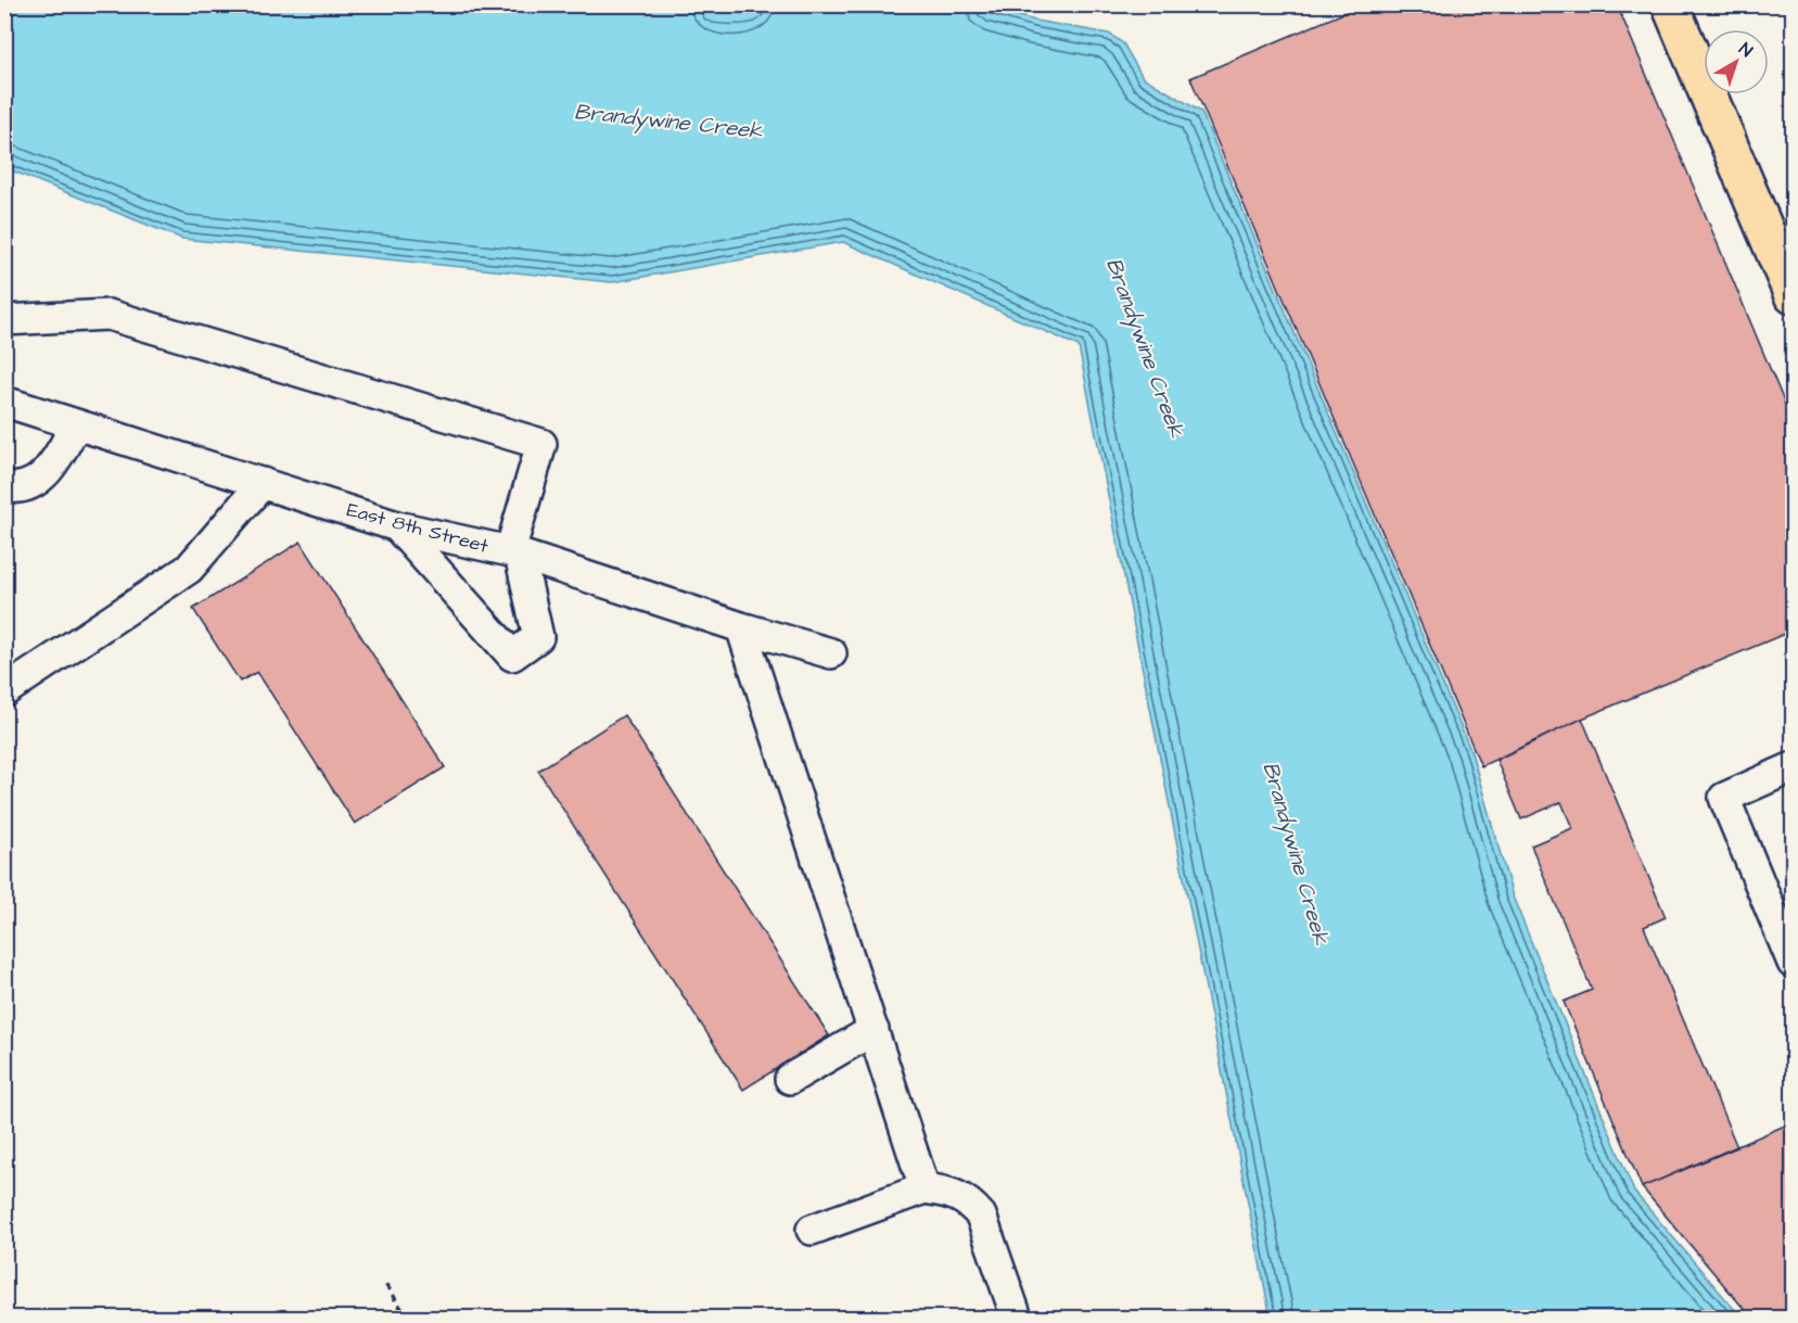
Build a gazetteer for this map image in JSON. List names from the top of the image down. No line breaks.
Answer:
{"streets":{"street":["East 8th Street"]},"water":["Brandywine Creek"],"north":"top right"}
